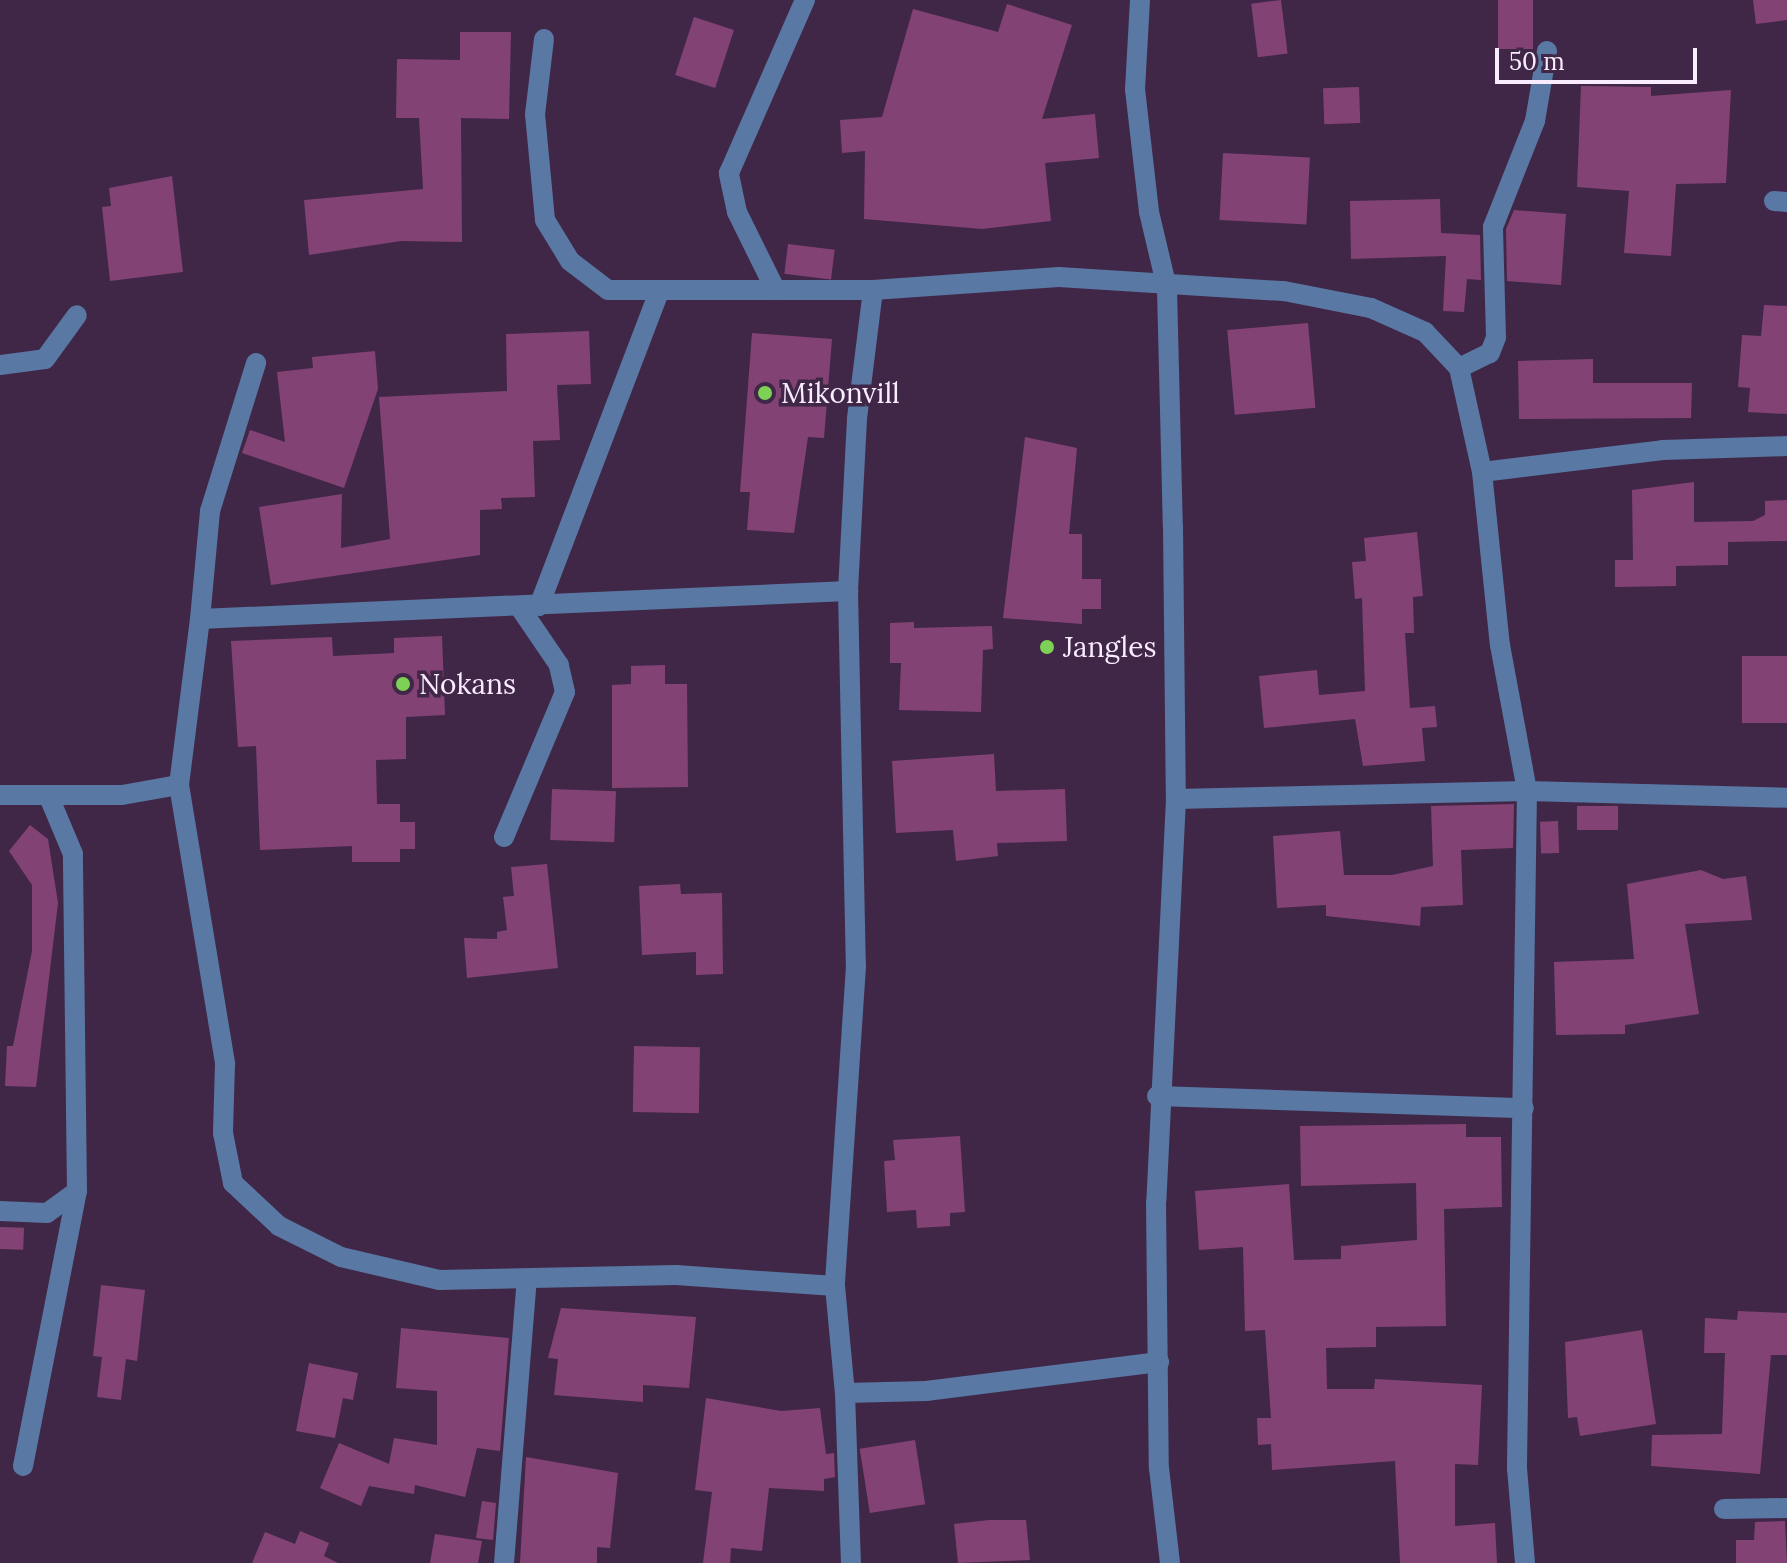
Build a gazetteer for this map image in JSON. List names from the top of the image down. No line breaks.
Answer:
{"places":["Mikonvill","Jangles","Nokans"],"scale_bar":"50 m"}
